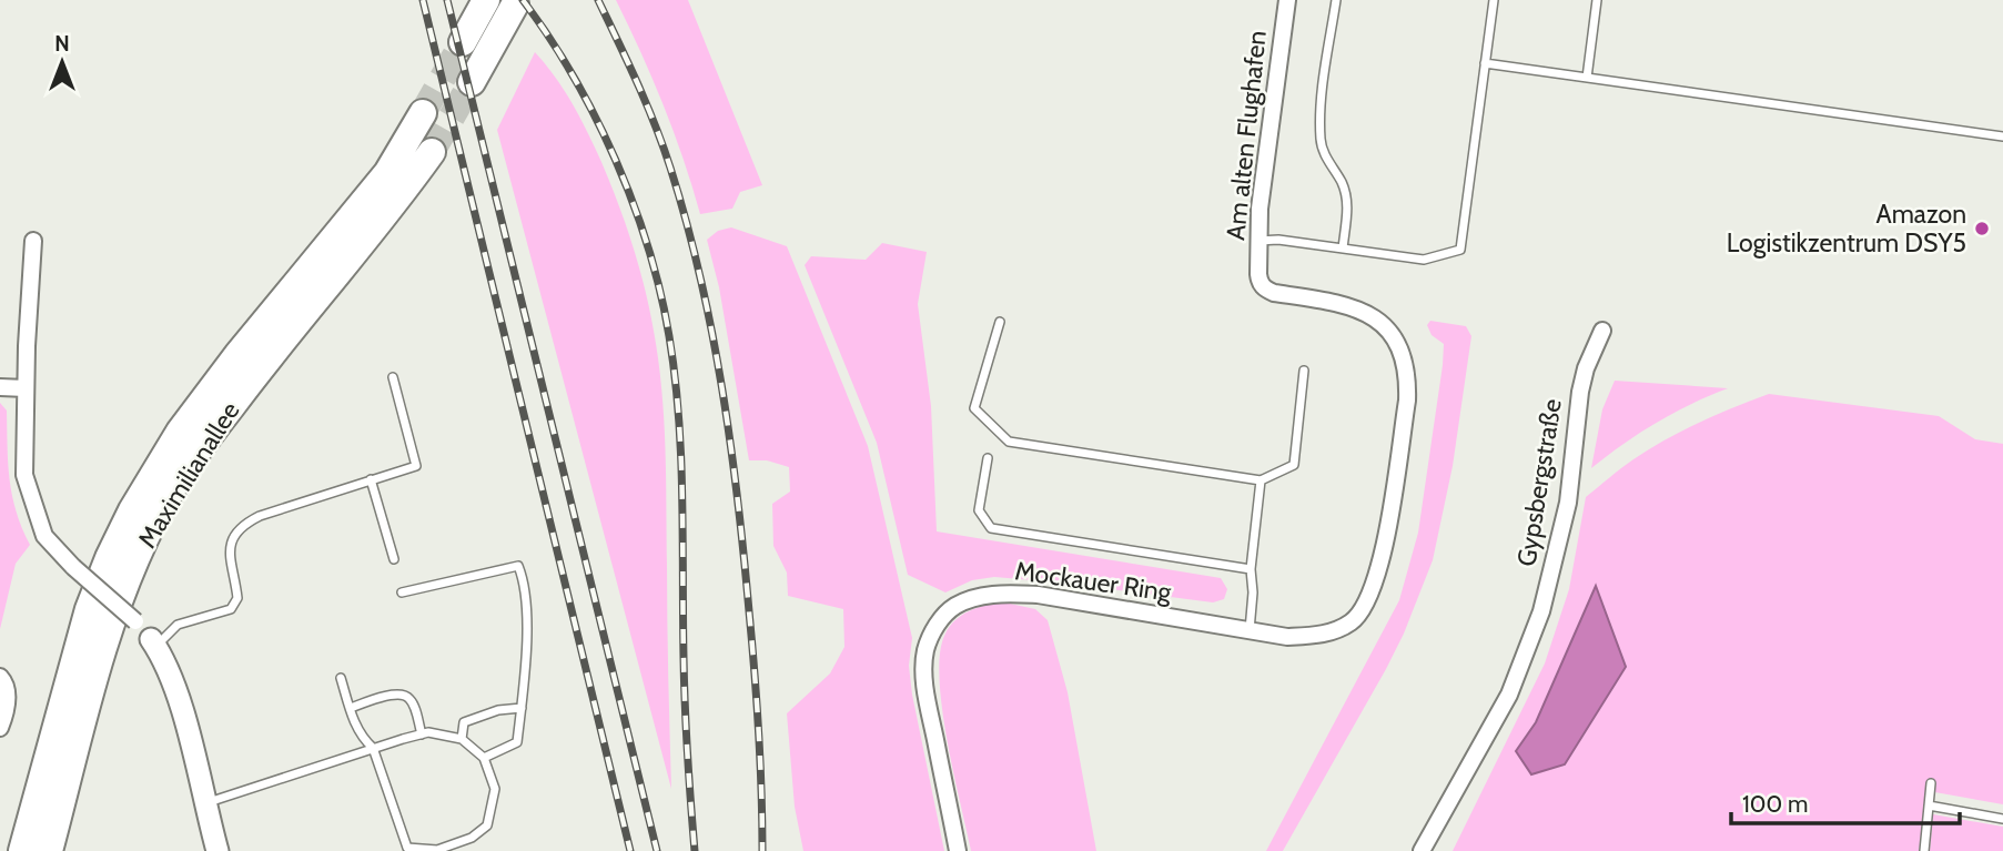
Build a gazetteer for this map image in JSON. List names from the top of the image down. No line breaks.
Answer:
{"streets":{"highway":["Maximilianallee"],"street":["Am alten Flughafen","Gypsbergstraße","Mockauer Ring"]},"crossings":[["Am alten Flughafen","Mockauer Ring"]],"places":["Amazon Logistikzentrum DSY5"],"scale_bar":"100 m","north":"top"}
